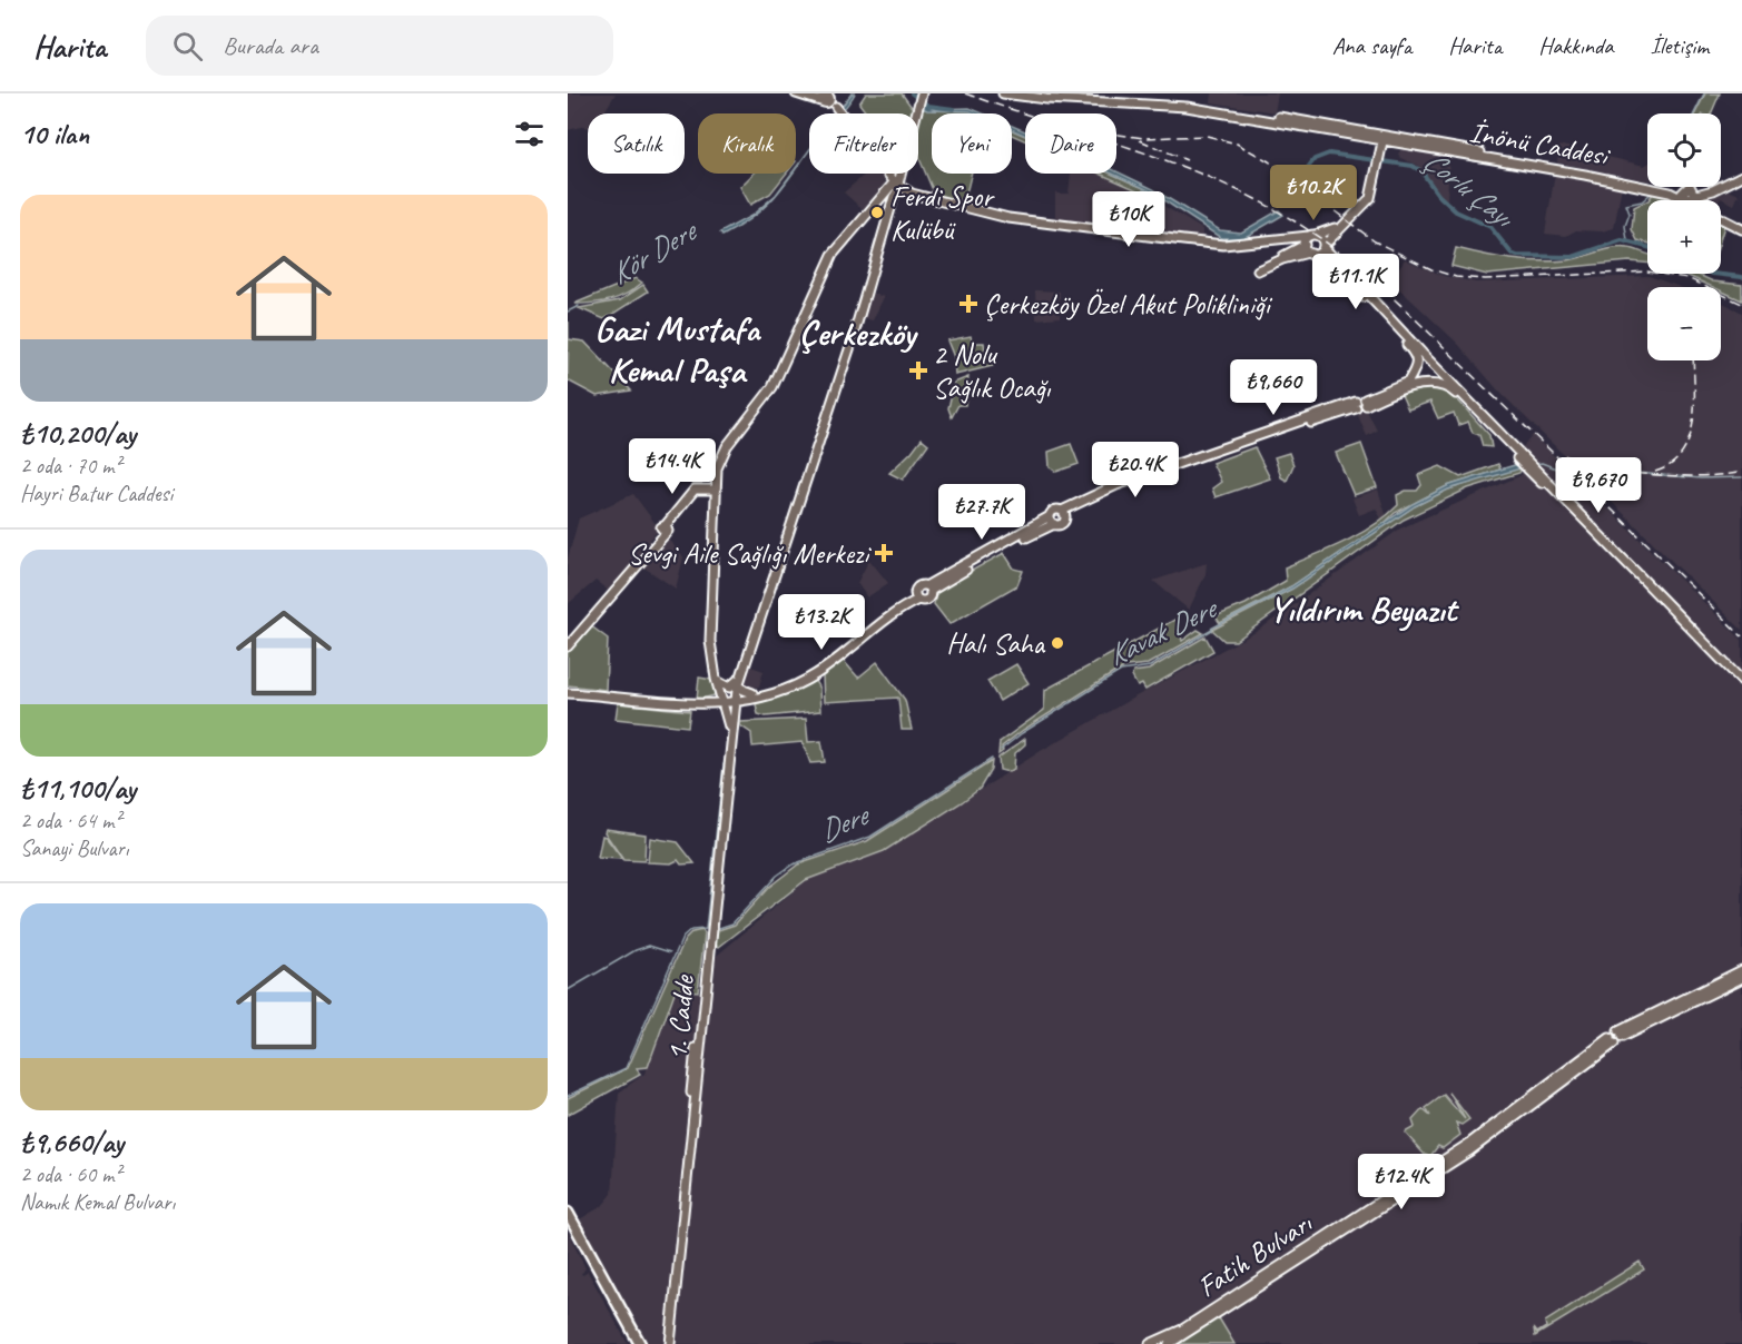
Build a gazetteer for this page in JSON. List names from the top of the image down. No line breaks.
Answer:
{"streets":{"main road":["İnönü Caddesi","1. Cadde","Fatih Bulvarı"]},"districts":["Gazi Mustafa Kemal Paşa","Çerkezköy","Yıldırım Beyazıt"],"water":["Çorlu Çayı","Kör Dere","Kavak Dere","Dere"],"places":{"other":["Ferdi Spor Kulübü","Halı Saha"],"health":["Çerkezköy Özel Akut Polikliniği","2 Nolu Sağlık Ocağı","Sevgi Aile Sağlığı Merkezi"]},"page":{"header":"Harita","search":"Burada ara","nav":["Ana sayfa","Harita","Hakkında","İletişim"],"heading":"10 ilan","map_buttons":["+","−"],"chip":["Satılık","Kiralık","Filtreler","Yeni","Daire"],"price":["₺10.2K","₺10K","₺11.1K","₺9,660","₺14.4K","₺20.4K","₺9,670","₺27.7K","₺13.2K","₺12.4K"],"list":[{"name":"₺10,200/ay","note":"2 oda · 70 m² · Hayri Batur Caddesi"},{"name":"₺11,100/ay","note":"2 oda · 64 m² · Sanayi Bulvarı"},{"name":"₺9,660/ay","note":"2 oda · 60 m² · Namık Kemal Bulvarı"}]}}
